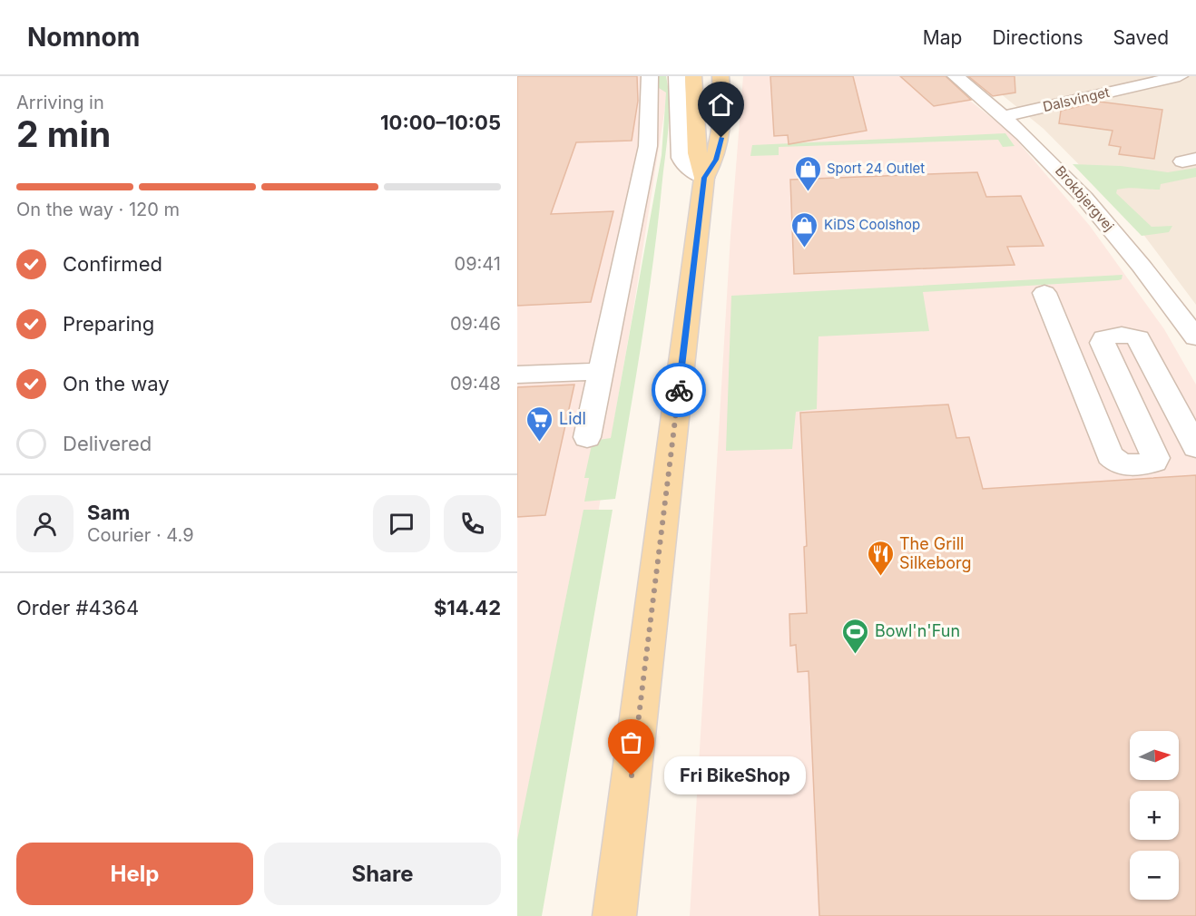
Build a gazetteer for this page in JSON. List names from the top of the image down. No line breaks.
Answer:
{"streets":{"street":["Dalsvinget","Brokbjergvej"]},"crossings":[["Dalsvinget","Brokbjergvej"]],"places":{"shop":["Sport 24 Outlet","KiDS Coolshop"],"supermarket":["Lidl"],"restaurant":["The Grill Silkeborg"],"sports":["Bowl'n'Fun"],"other":["Fri BikeShop"]},"north":"right","page":{"header":"Nomnom","nav":["Map","Directions","Saved"],"heading":["2 min","Arriving in","10:00–10:05"],"panel":["Sam","Courier · 4.9","Order #4364","$14.42"],"bar":"On the way · 120 m","list":[["Confirmed","09:41"],["Preparing","09:46"],["On the way","09:48"],"Delivered"],"map_buttons":["+","−"],"bubble":"Fri BikeShop","buttons":["Help","Share"]}}
